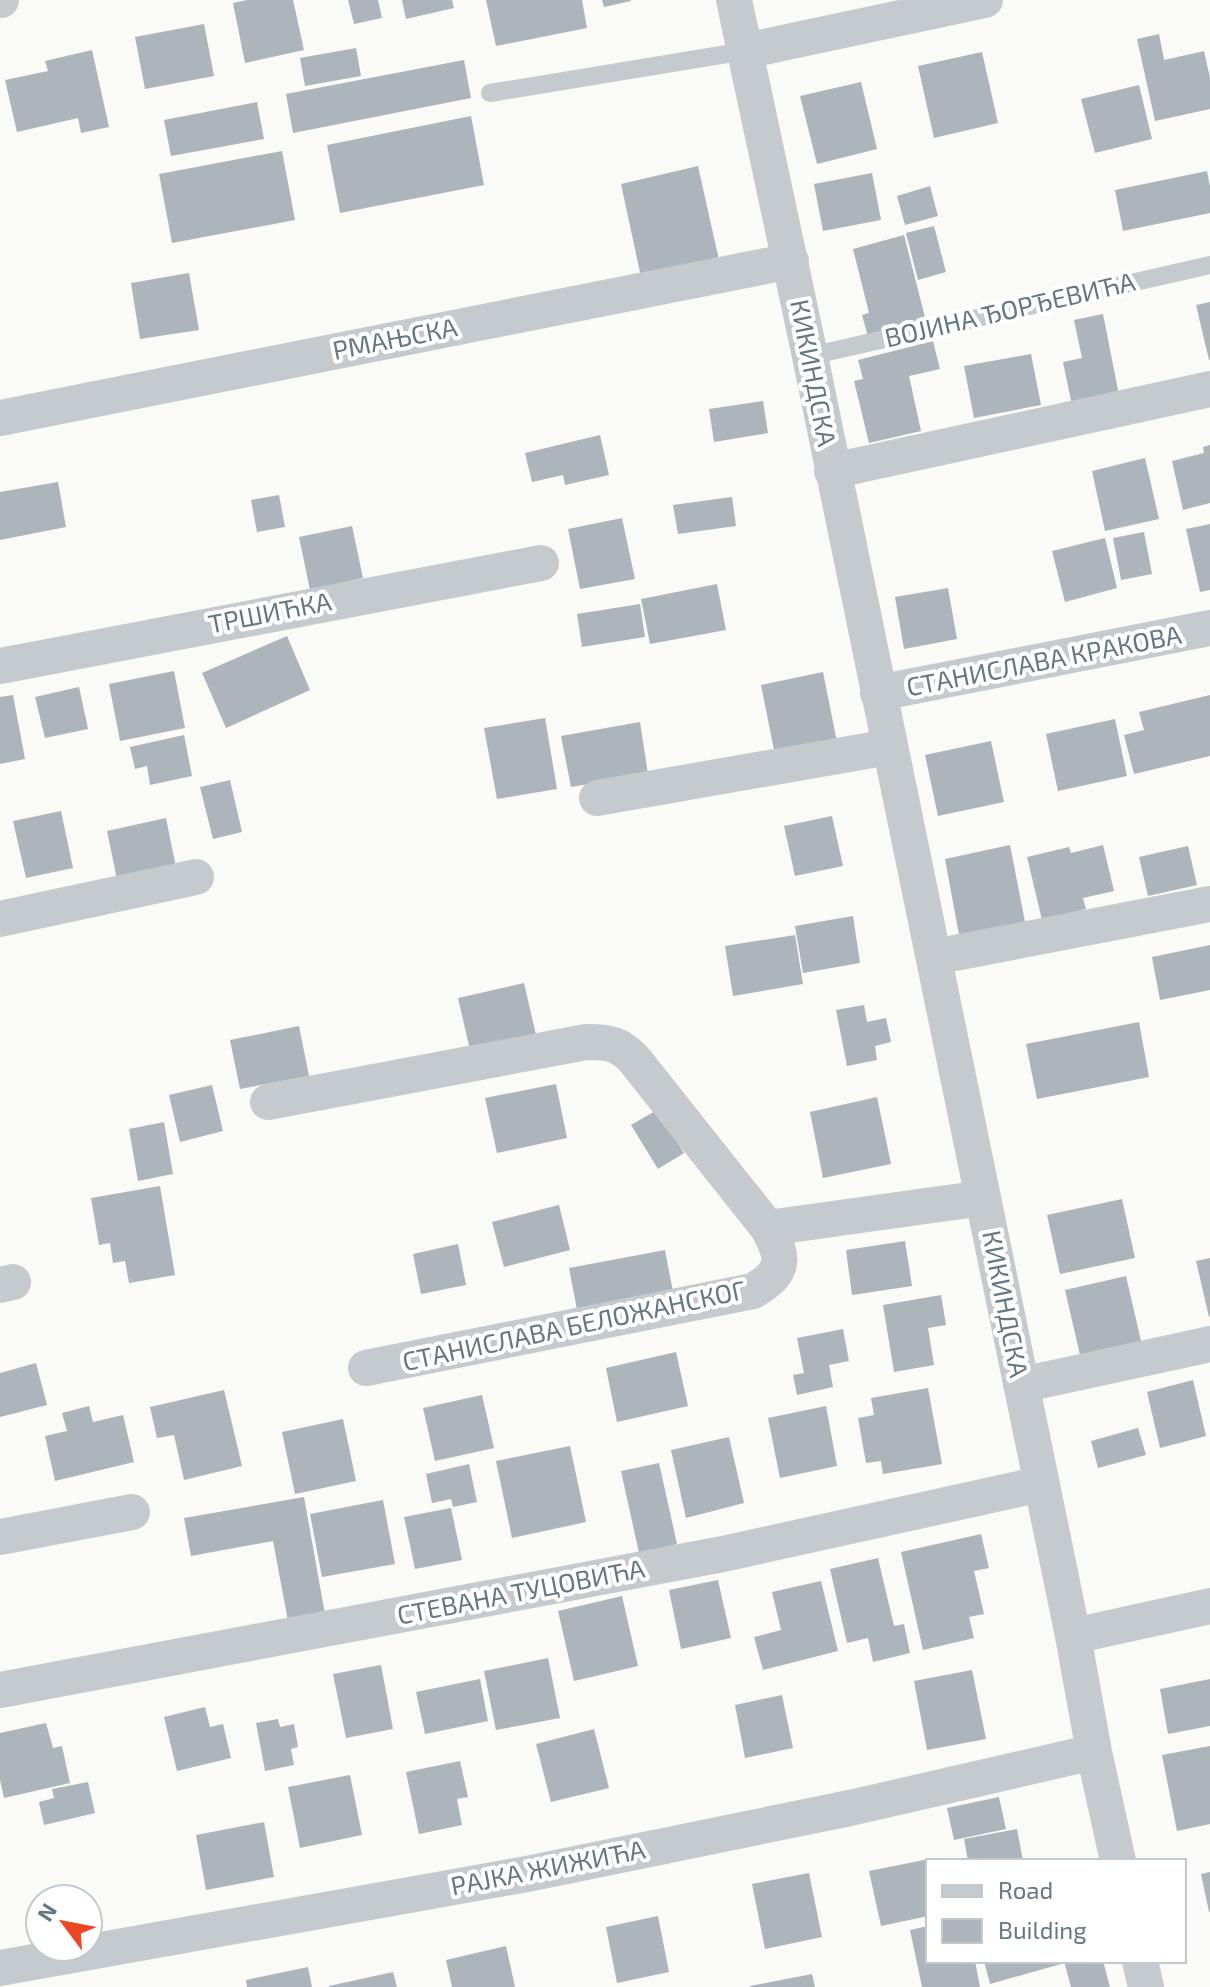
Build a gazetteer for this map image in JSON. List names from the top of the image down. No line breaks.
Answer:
{"streets":{"street":["РМАЊСКА","КИКИНДСКА","ТРШИЋКА","СТАНИСЛАВА КРАКОВА","СТАНИСЛАВА БЕЛОЖАНСКОГ","СТЕВАНА ТУЦОВИЋА","РАЈКА ЖИЖИЋА"],"lane":["ВОЈИНА ЂОРЂЕВИЋА"]},"crossings":[["ВОЈИНА ЂОРЂЕВИЋА","КИКИНДСКА"],["РМАЊСКА","КИКИНДСКА"],["КИКИНДСКА","СТАНИСЛАВА КРАКОВА"],["КИКИНДСКА","СТЕВАНА ТУЦОВИЋА"],["КИКИНДСКА","РАЈКА ЖИЖИЋА"]],"legend":["Road","Building"],"north":"top left"}
